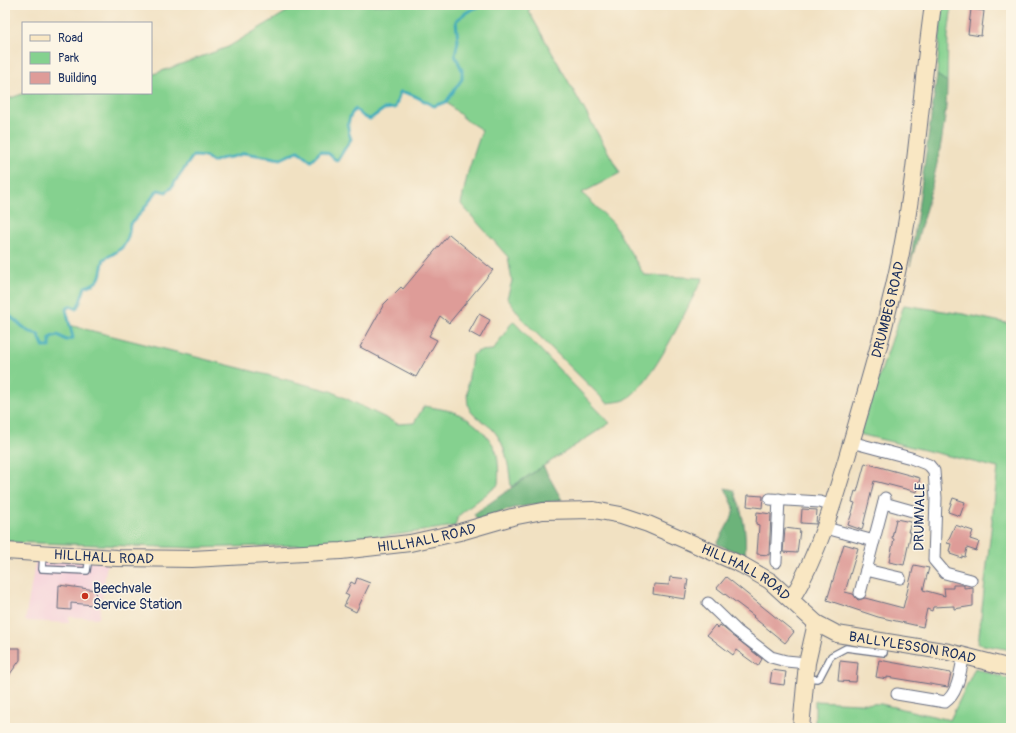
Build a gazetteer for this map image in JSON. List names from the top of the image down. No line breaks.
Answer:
{"streets":{"main road":["DRUMBEG ROAD","HILLHALL ROAD","BALLYLESSON ROAD"],"street":["DRUMVALE"]},"crossings":[["DRUMBEG ROAD","DRUMVALE"],["DRUMBEG ROAD","HILLHALL ROAD"],["HILLHALL ROAD","BALLYLESSON ROAD"]],"places":["Beechvale Service Station"],"legend":["Road","Park","Building"]}
